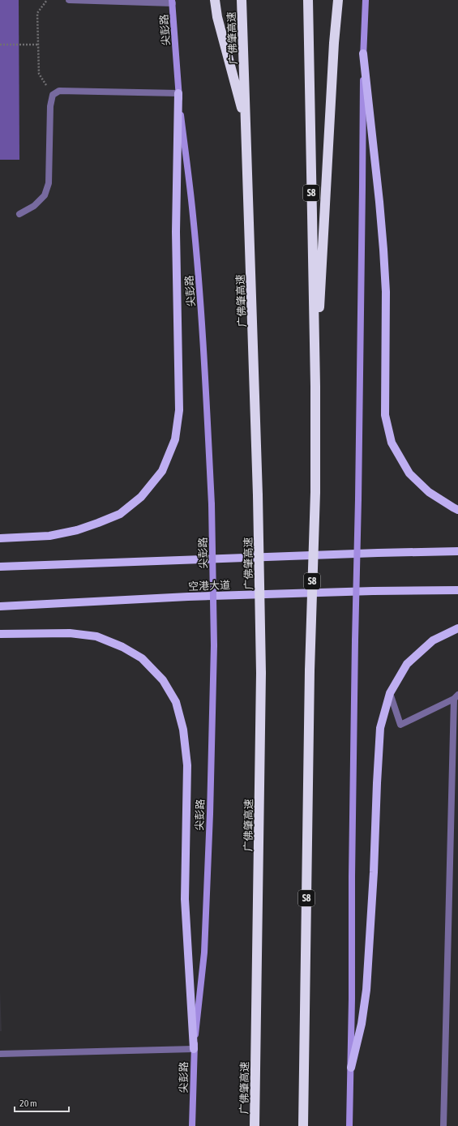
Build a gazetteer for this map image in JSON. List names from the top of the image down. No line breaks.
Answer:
{"streets":{"highway":["广佛肇高速","S8"],"main road":["尖彭路","空港大道"]},"scale_bar":"20 m"}
